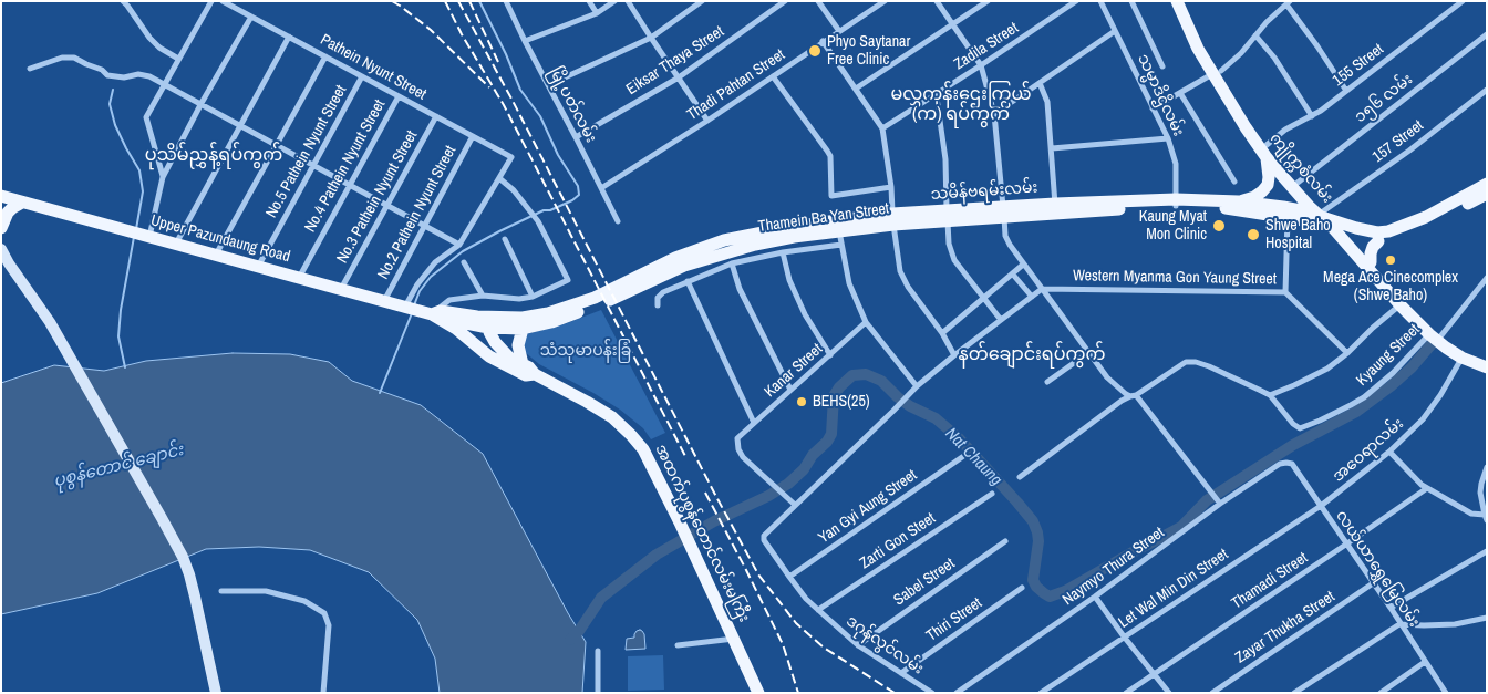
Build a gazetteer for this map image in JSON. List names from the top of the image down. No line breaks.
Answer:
{"streets":{"main road":["ကျိုက္ကစံလမ်း","သမိန်ဗရမ်းလမ်း","Thamein Ba Yan Street","Upper Pazundaung Road","အထက်ပုစွန်တောင်လမ်းမကြီး"],"street":["Zadila Street","Eiksar Thaya Street","155 Street","Pathein Nyunt Street","Thadi Pahtan Street","သမ္မာဒိဌိလမ်း","၁၅၆ လမ်း","မြို့ပတ်လမ်း","157 Street","No.5 Pathein Nyunt Street","No.4 Pathein Nyunt Street","No.3 Pathein Nyunt Street","No.2 Pathein Nyunt Street","Western Myanma Gon Yaung Street","Kyaung Street","Kanar Street","အဝေရာလမ်း","Yan Gyi Aung Street","Zarti Gon Steet","Naymyo Thura Street","လယ်ယာရွှေမြေလမ်း","Thamadi Street","Sabel Street","Let Wal Min Din Street","Thiri Street","Zayar Thukha Street","ဒဂုန်လွင်လမ်း"]},"crossings":[["Eiksar Thaya Street","မြို့ပတ်လမ်း"],["155 Street","ကျိုက္ကစံလမ်း"],["Pathein Nyunt Street","No.5 Pathein Nyunt Street"],["Pathein Nyunt Street","No.4 Pathein Nyunt Street"],["Pathein Nyunt Street","No.3 Pathein Nyunt Street"],["Pathein Nyunt Street","No.2 Pathein Nyunt Street"],["Thadi Pahtan Street","မြို့ပတ်လမ်း"],["သမ္မာဒိဌိလမ်း","သမိန်ဗရမ်းလမ်း"],["၁၅၆ လမ်း","ကျိုက္ကစံလမ်း"],["157 Street","ကျိုက္ကစံလမ်း"],["157 Street","သမိန်ဗရမ်းလမ်း"],["No.5 Pathein Nyunt Street","Upper Pazundaung Road"],["No.4 Pathein Nyunt Street","Upper Pazundaung Road"],["ကျိုက္ကစံလမ်း","သမိန်ဗရမ်းလမ်း"],["ကျိုက္ကစံလမ်း","Kyaung Street"],["ကျိုက္ကစံလမ်း","အဝေရာလမ်း"],["သမိန်ဗရမ်းလမ်း","Thamein Ba Yan Street"],["သမိန်ဗရမ်းလမ်း","အထက်ပုစွန်တောင်လမ်းမကြီး"],["No.3 Pathein Nyunt Street","Upper Pazundaung Road"],["No.2 Pathein Nyunt Street","Upper Pazundaung Road"],["Kanar Street","ဒဂုန်လွင်လမ်း"],["အဝေရာလမ်း","လယ်ယာရွှေမြေလမ်း"],["အဝေရာလမ်း","Let Wal Min Din Street"],["Yan Gyi Aung Street","ဒဂုန်လွင်လမ်း"],["Zarti Gon Steet","ဒဂုန်လွင်လမ်း"],["Naymyo Thura Street","လယ်ယာရွှေမြေလမ်း"],["လယ်ယာရွှေမြေလမ်း","Thamadi Street"],["လယ်ယာရွှေမြေလမ်း","Let Wal Min Din Street"],["လယ်ယာရွှေမြေလမ်း","Zayar Thukha Street"],["Sabel Street","ဒဂုန်လွင်လမ်း"],["Thiri Street","ဒဂုန်လွင်လမ်း"]],"districts":["မလွှကုန်းဌေးကြွယ် (က) ရပ်ကွက်","ပုသိမ်ညွှန့်ရပ်ကွက်","နတ်ချောင်းရပ်ကွက်"],"water":["Nat Chaung","ပုစွန်တောင် ချောင်း"],"parks":["သံသုမာပန်းခြံ"],"places":["Phyo Saytanar Free Clinic","Kaung Myat Mon Clinic","Shwe Baho Hospital","Mega Ace Cinecomplex (Shwe Baho)","BEHS(25)"]}
